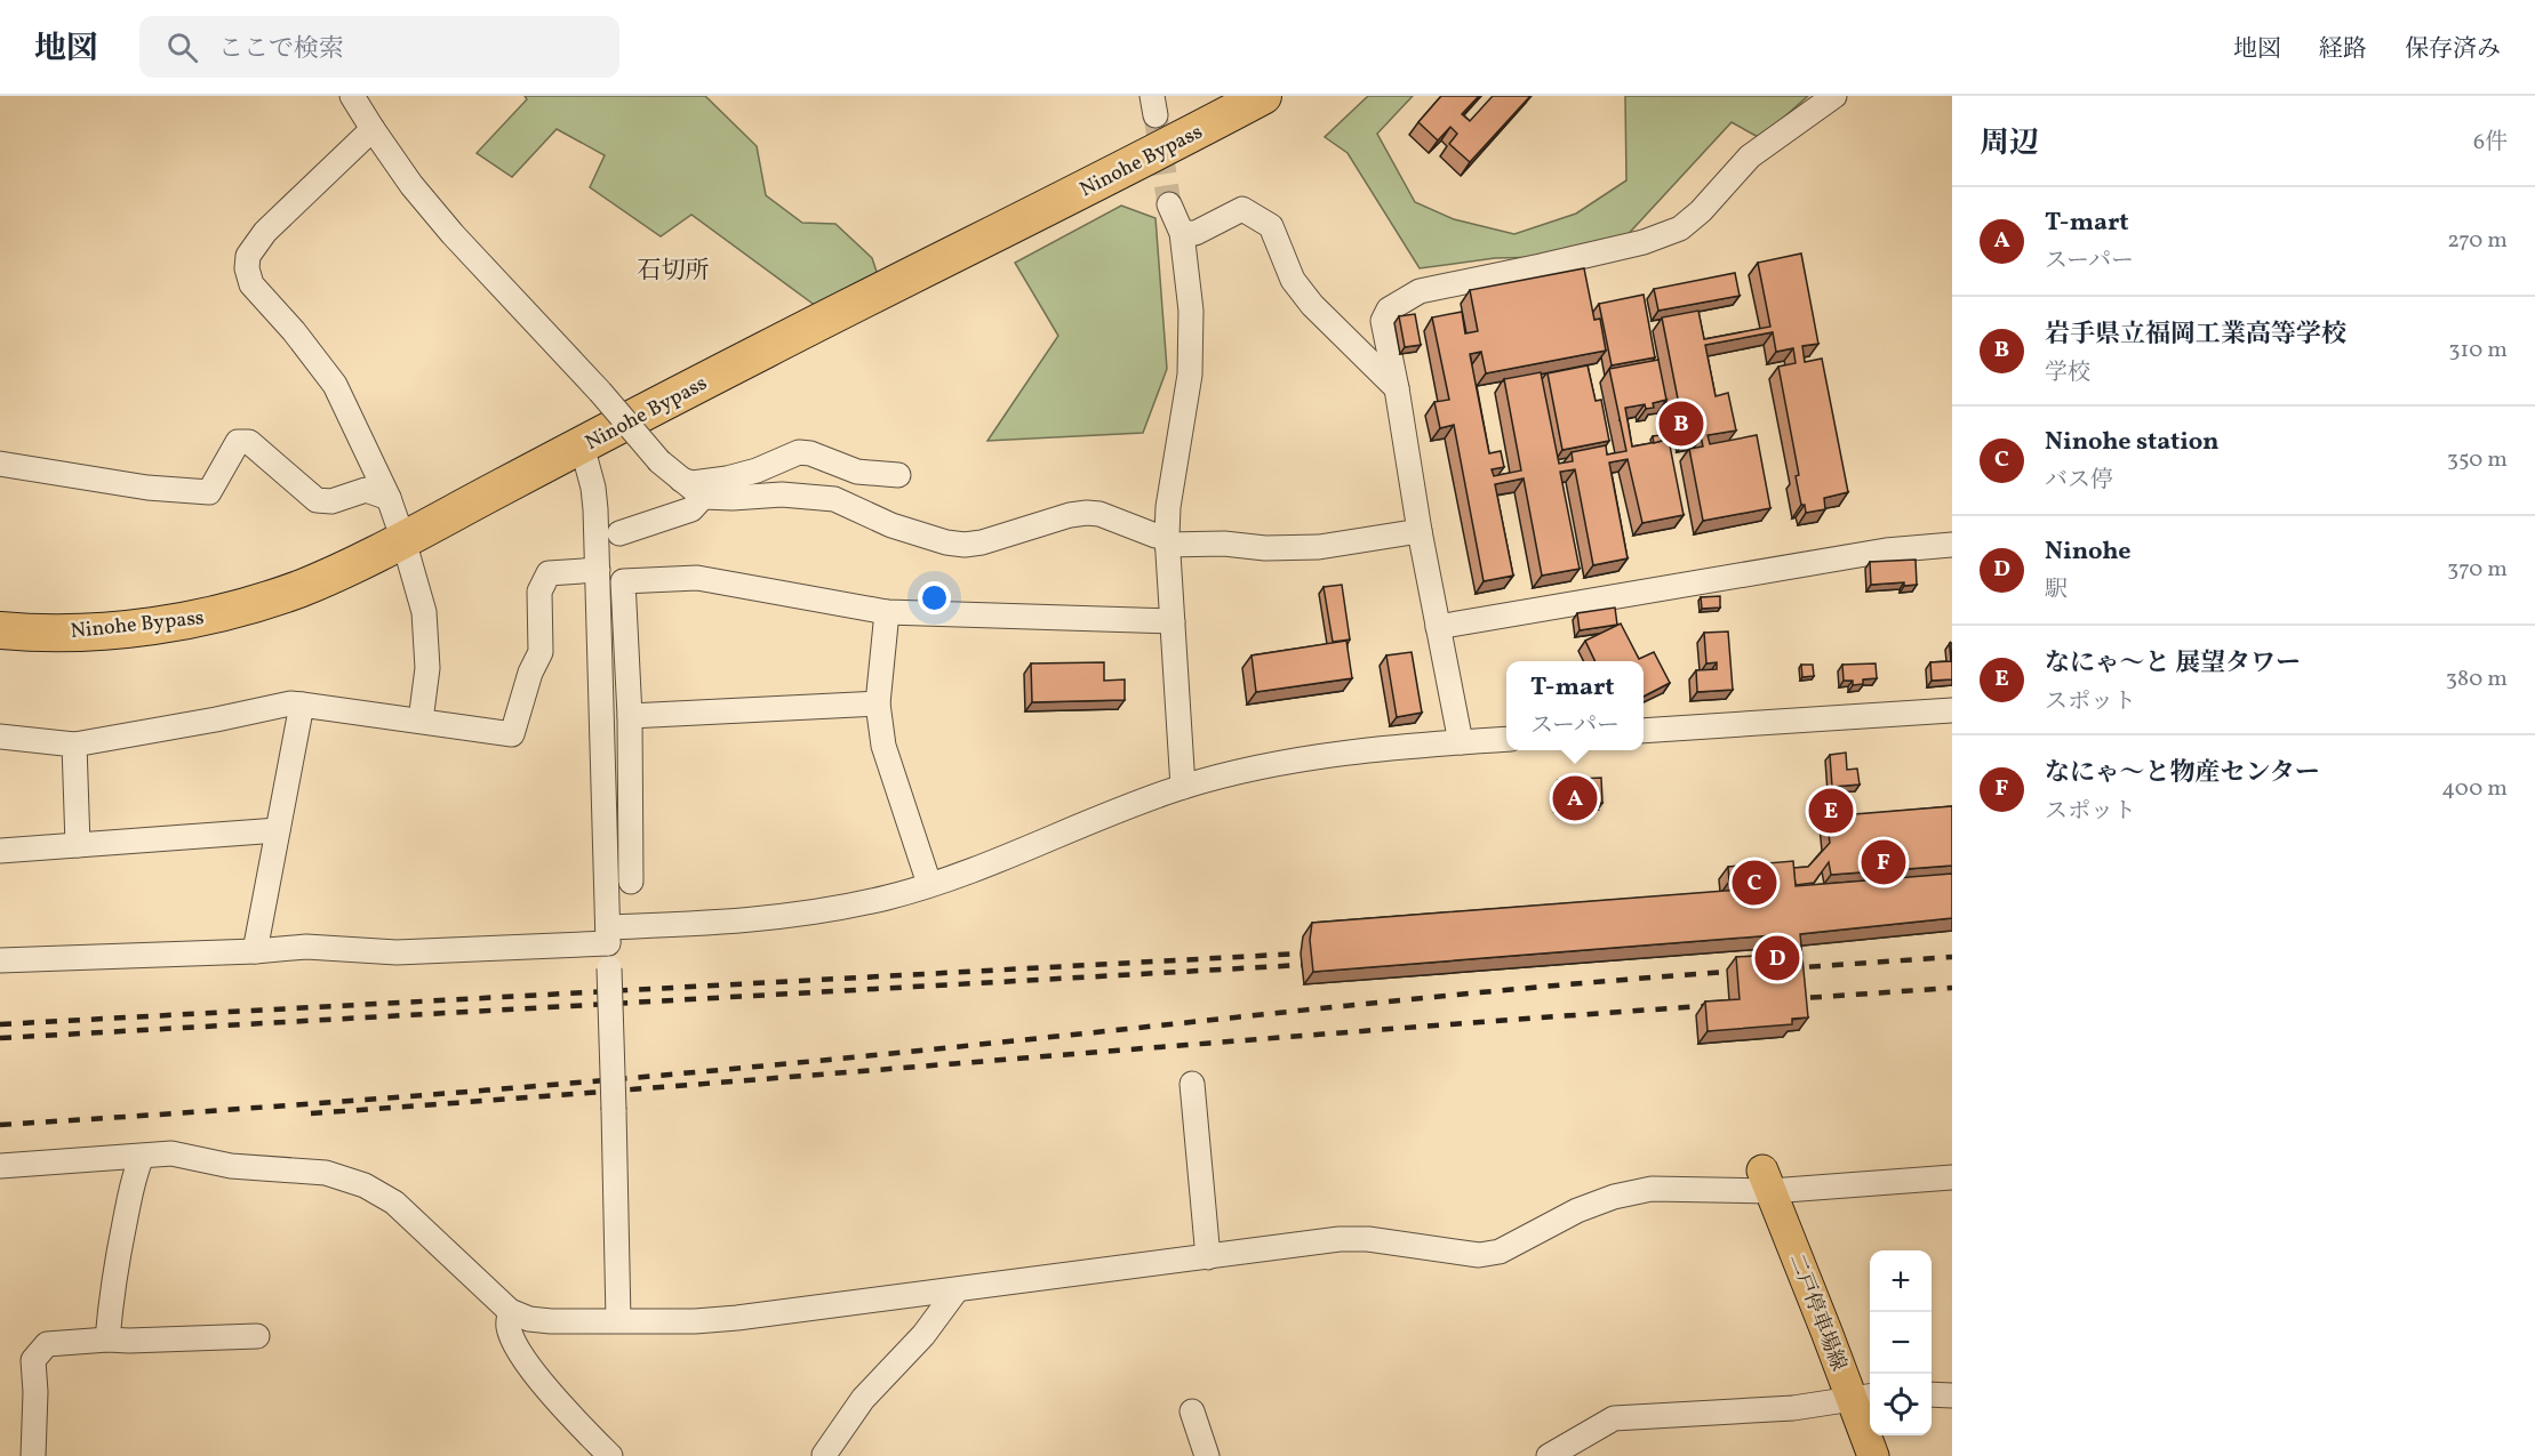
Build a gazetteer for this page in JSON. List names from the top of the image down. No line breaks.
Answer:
{"streets":{"highway":["Ninohe Bypass"],"main road":["二戸停車場線"]},"districts":["石切所"],"page":{"header":"地図","search":"ここで検索","nav":["地図","経路","保存済み"],"heading":["周辺","6件"],"list":[{"mark":"A","name":"T-mart","note":"スーパー","value":"270 m"},{"mark":"B","name":"岩手県立福岡工業高等学校","note":"学校","value":"310 m"},{"mark":"C","name":"Ninohe station","note":"バス停","value":"350 m"},{"mark":"D","name":"Ninohe","note":"駅","value":"370 m"},{"mark":"E","name":"なにゃ～と 展望タワー","note":"スポット","value":"380 m"},{"mark":"F","name":"なにゃ～と物産センター","note":"スポット","value":"400 m"}],"pins":["B","A","E","F","C","D"],"popup":["T-mart","スーパー"],"map_buttons":["+","−"]}}
